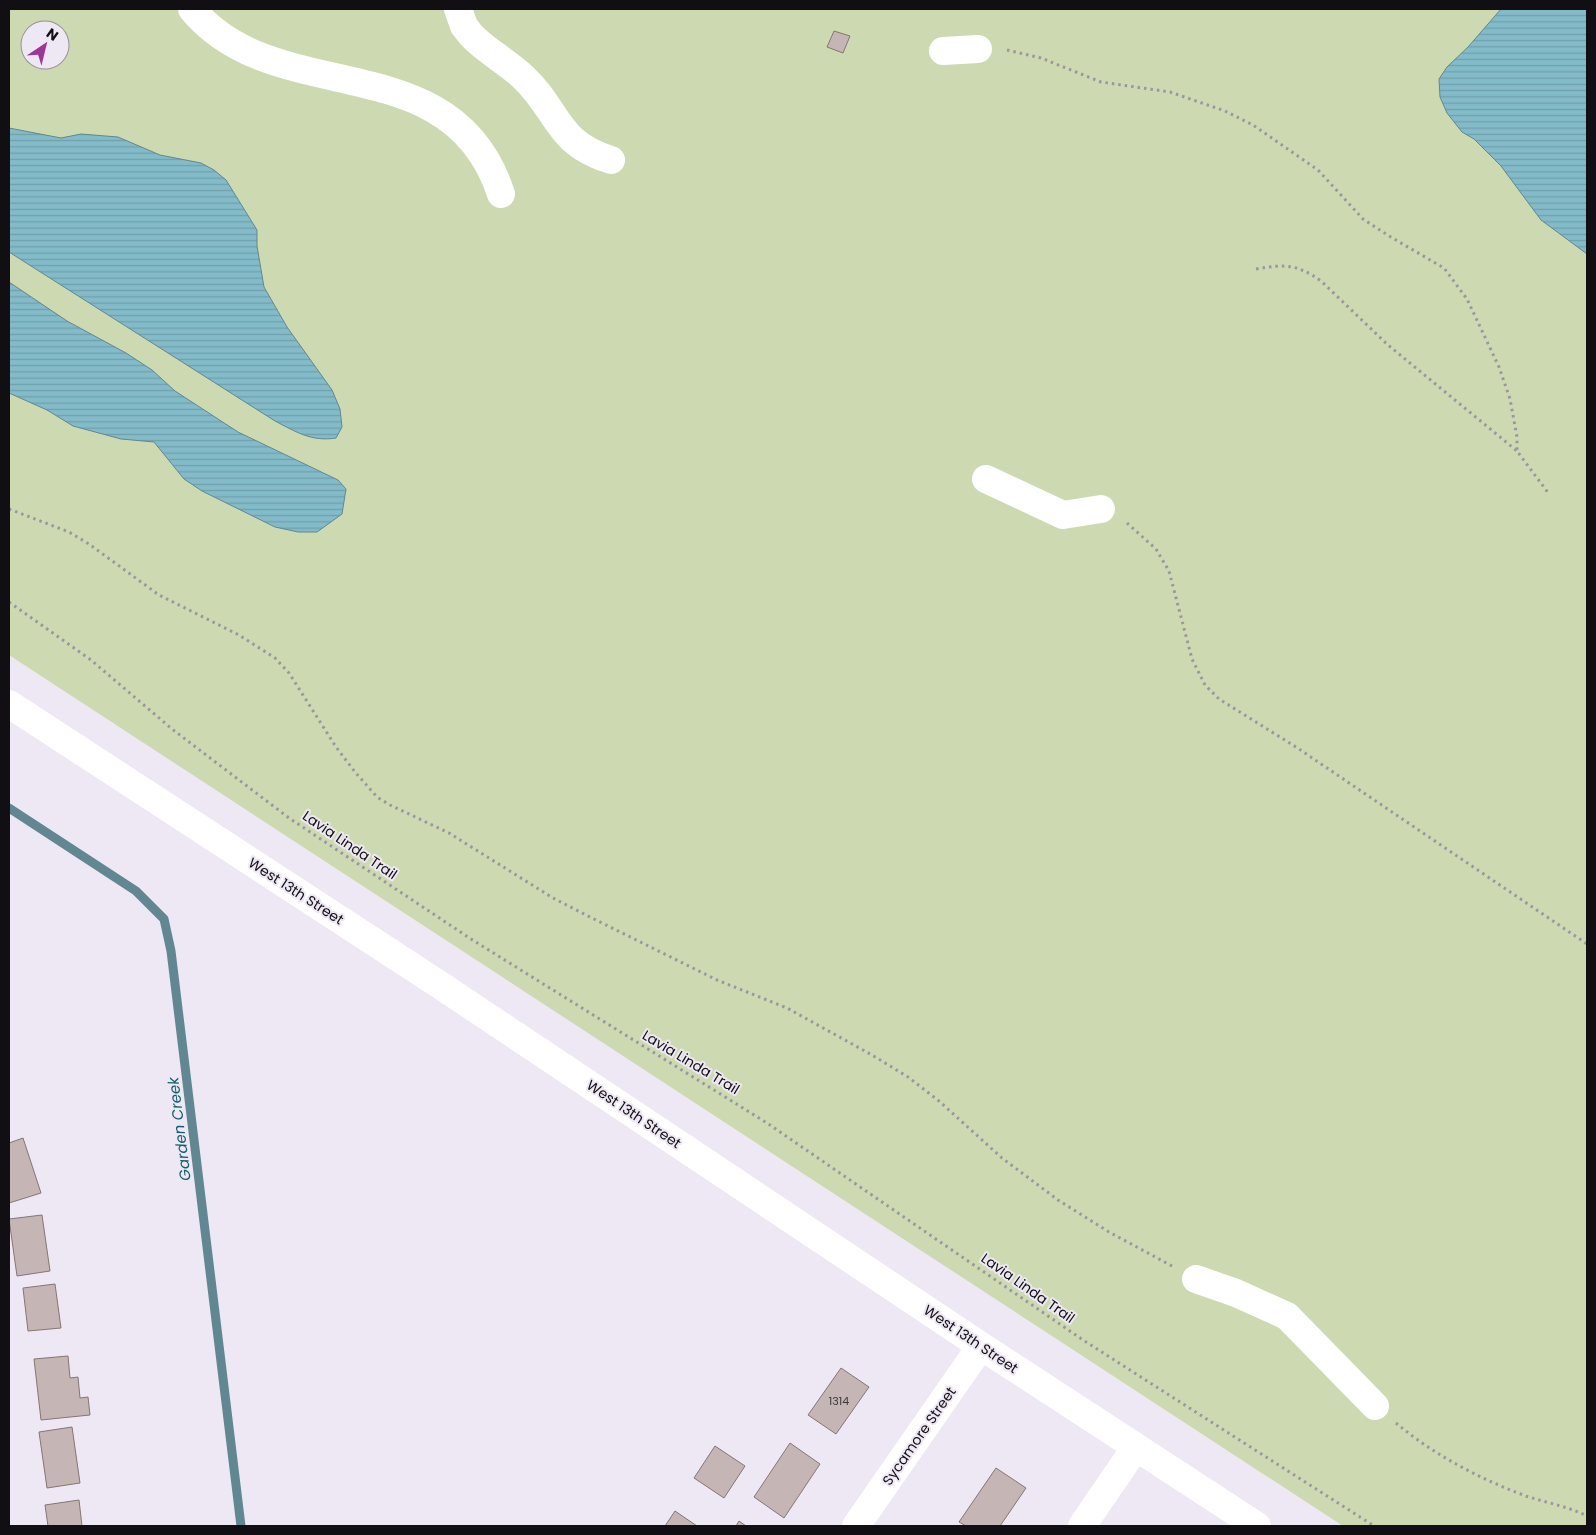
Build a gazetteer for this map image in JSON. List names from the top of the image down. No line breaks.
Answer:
{"streets":{"main road":["West 13th Street","Sycamore Street"],"path":["Lavia Linda Trail"]},"crossings":[["West 13th Street","Sycamore Street"]],"water":["Garden Creek"],"house_numbers":["1314"],"north":"top right"}
